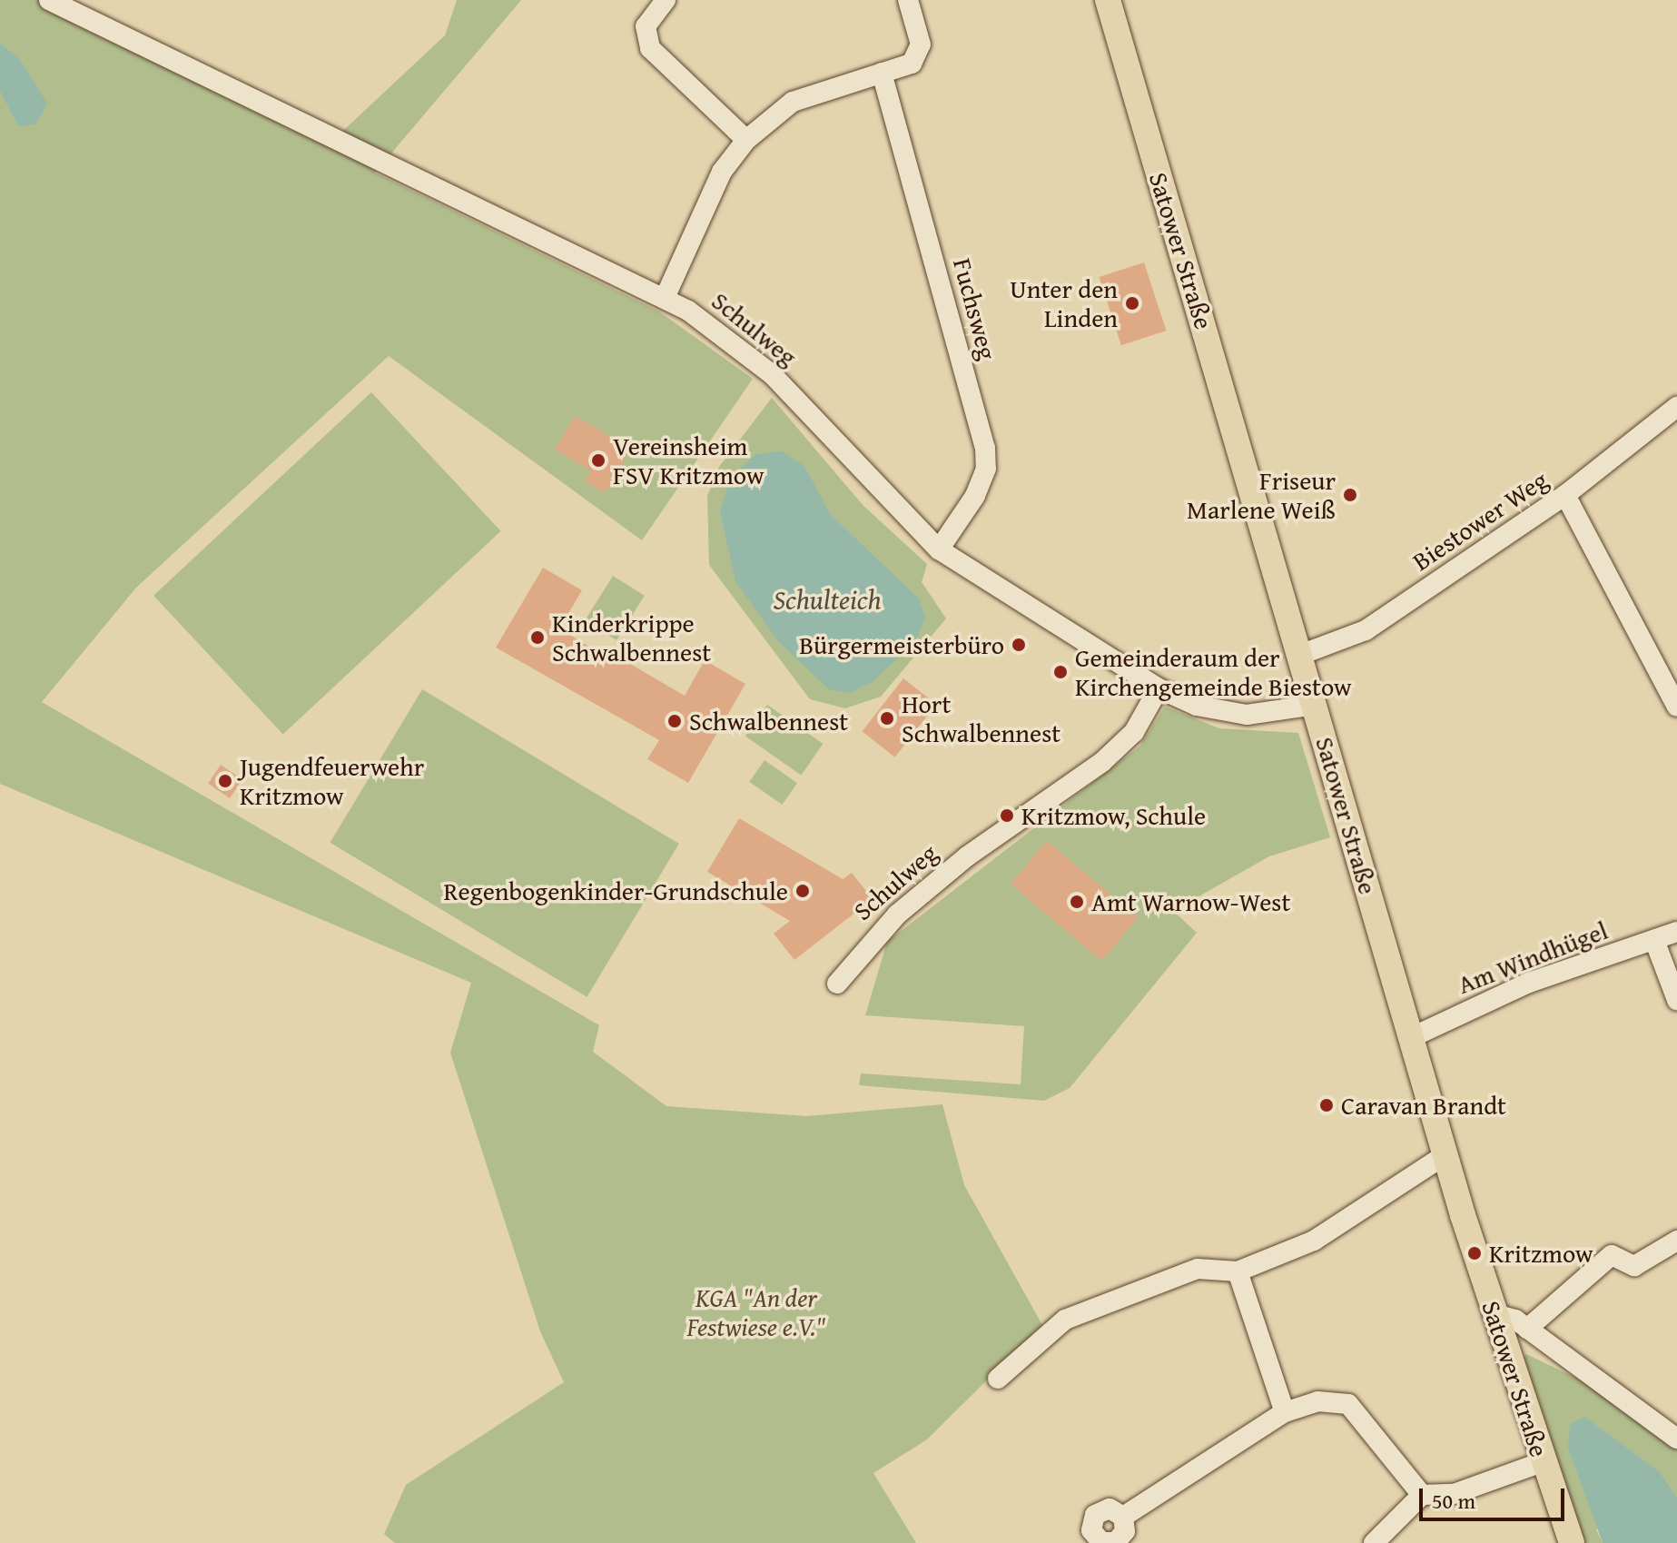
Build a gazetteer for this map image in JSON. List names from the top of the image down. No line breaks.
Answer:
{"streets":{"main road":["Satower Straße"],"street":["Fuchsweg","Schulweg","Biestower Weg","Am Windhügel"]},"crossings":[["Satower Straße","Schulweg"],["Satower Straße","Biestower Weg"],["Satower Straße","Am Windhügel"],["Fuchsweg","Schulweg"]],"water":["Schulteich"],"parks":["KGA \"An der Festwiese e.V.\""],"places":["Unter den Linden","Vereinsheim FSV Kritzmow","Friseur Marlene Weiß","Kinderkrippe Schwalbennest","Bürgermeisterbüro","Gemeinderaum der Kirchengemeinde Biestow","Hort Schwalbennest","Schwalbennest","Jugendfeuerwehr Kritzmow","Kritzmow, Schule","Regenbogenkinder-Grundschule","Amt Warnow-West","Caravan Brandt","Kritzmow"],"scale_bar":"50 m"}
